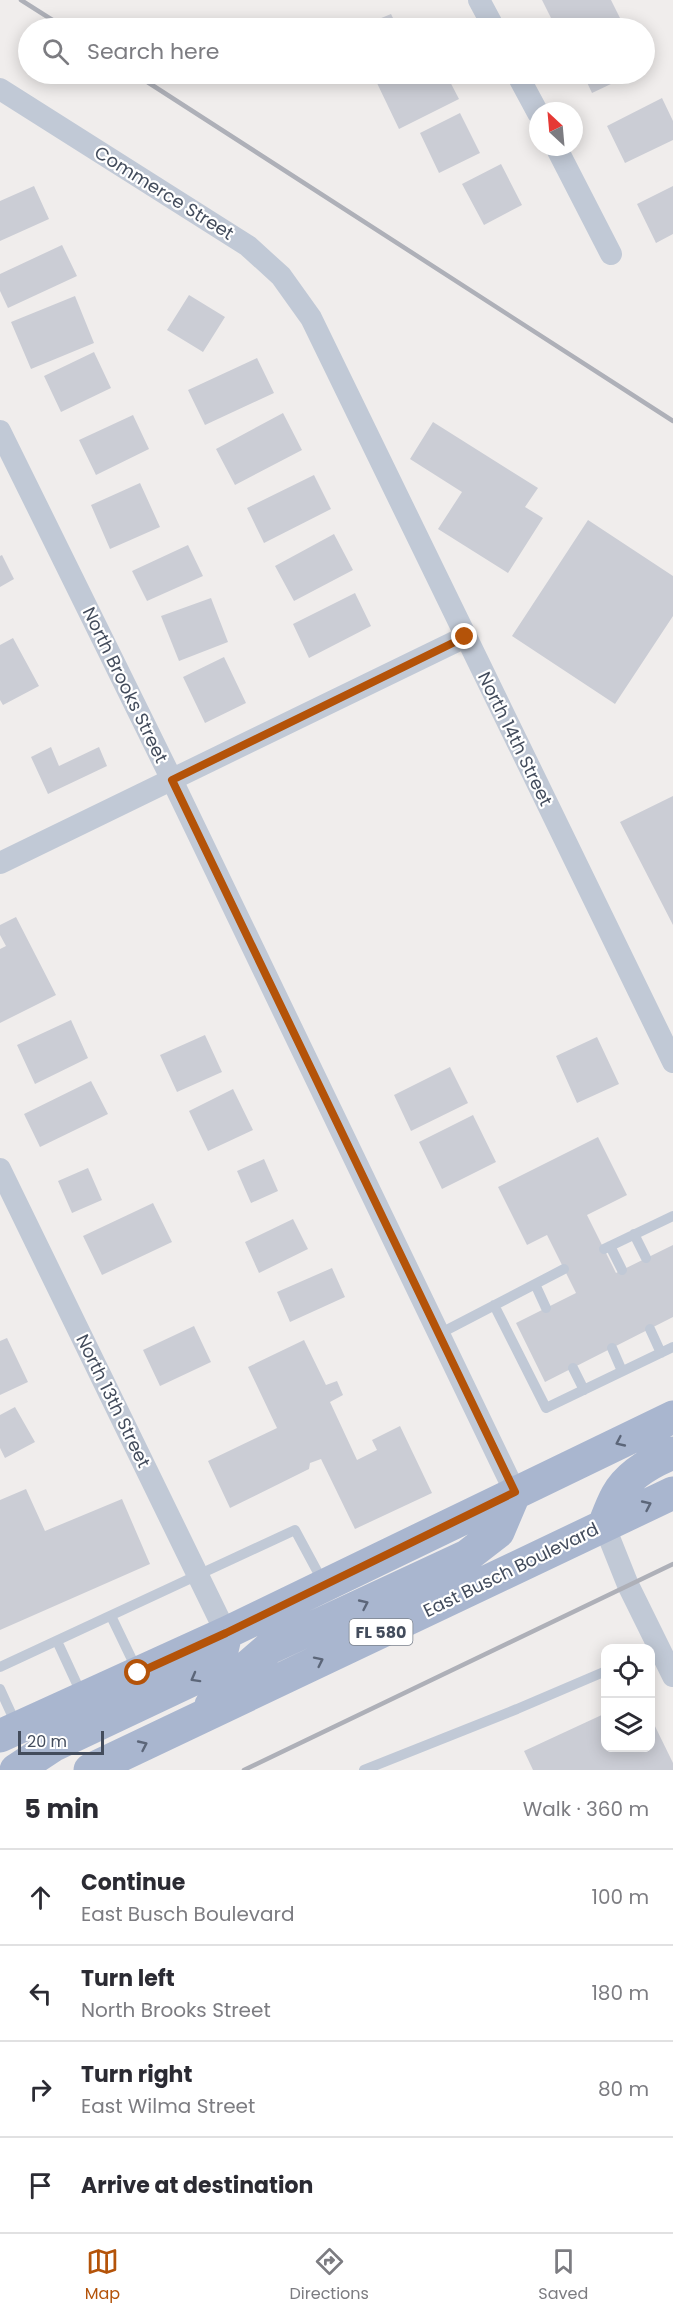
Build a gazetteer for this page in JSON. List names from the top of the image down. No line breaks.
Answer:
{"streets":{"main road":["East Busch Boulevard","FL 580"],"street":["Commerce Street","North Brooks Street","North 14th Street","North 13th Street"]},"crossings":[["Commerce Street","North 14th Street"]],"scale_bar":"20 m","north":"top left","page":{"search":"Search here","scale":"20 m","heading":["5 min","Walk · 360 m"],"list":[["Continue","East Busch Boulevard","100 m"],["Turn left","North Brooks Street","180 m"],["Turn right","East Wilma Street","80 m"],"Arrive at destination"],"nav":["Map","Directions","Saved"]}}
